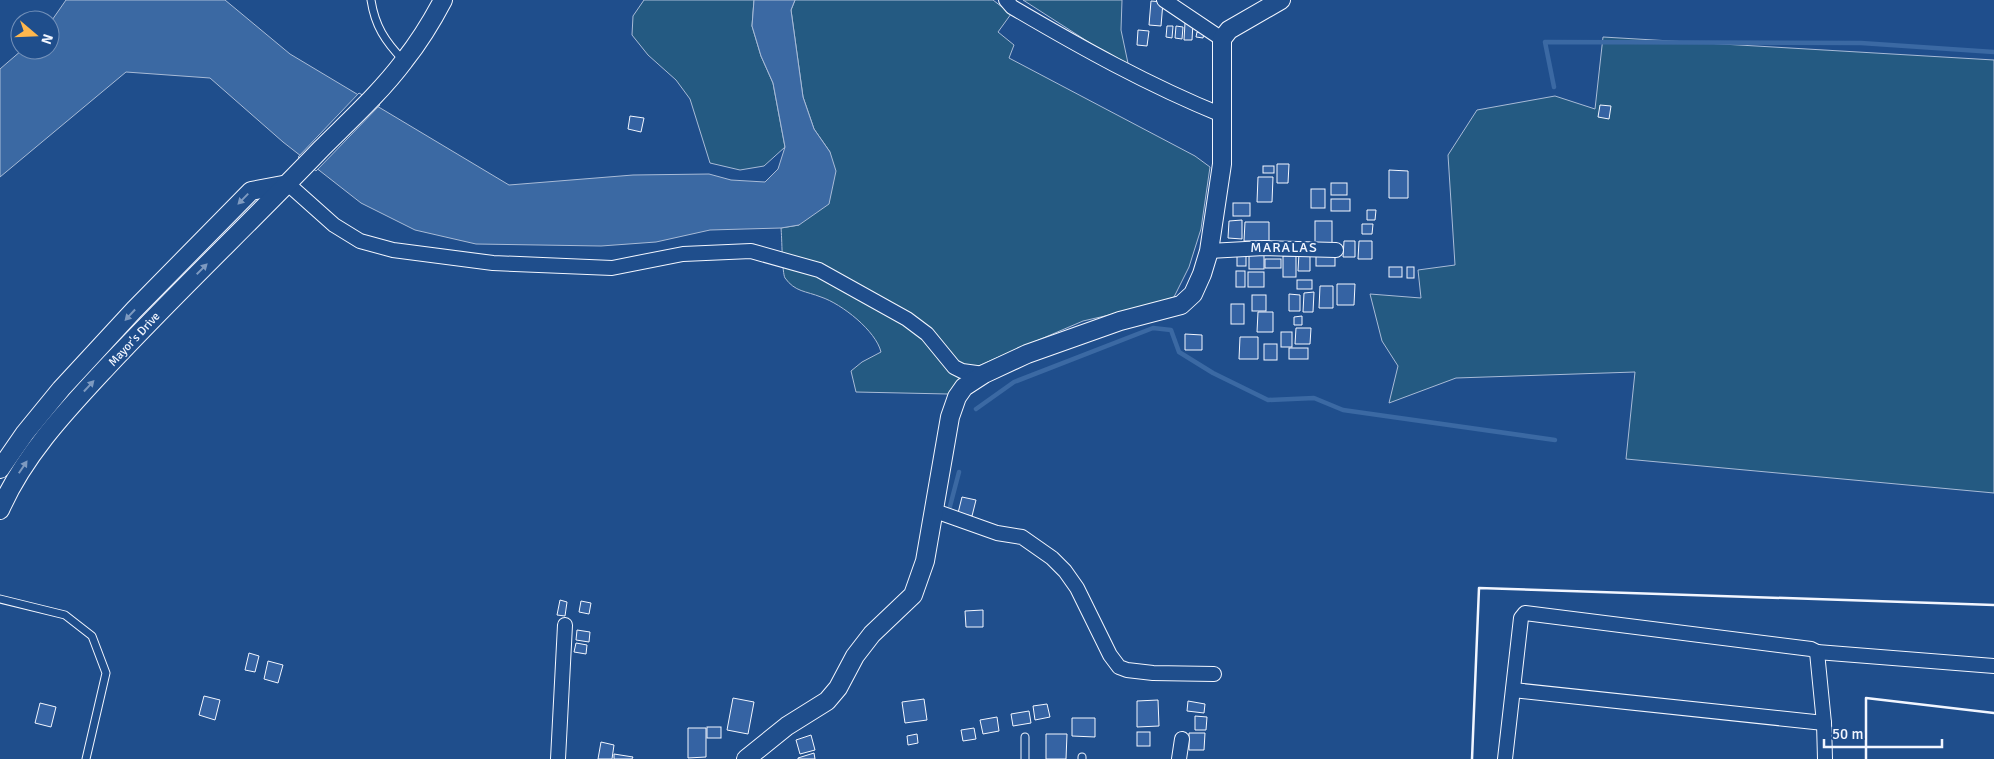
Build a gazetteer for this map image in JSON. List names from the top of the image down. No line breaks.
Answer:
{"streets":{"street":["Mayor's Drive"]},"districts":["MARALAS"],"scale_bar":"50 m","north":"right"}
